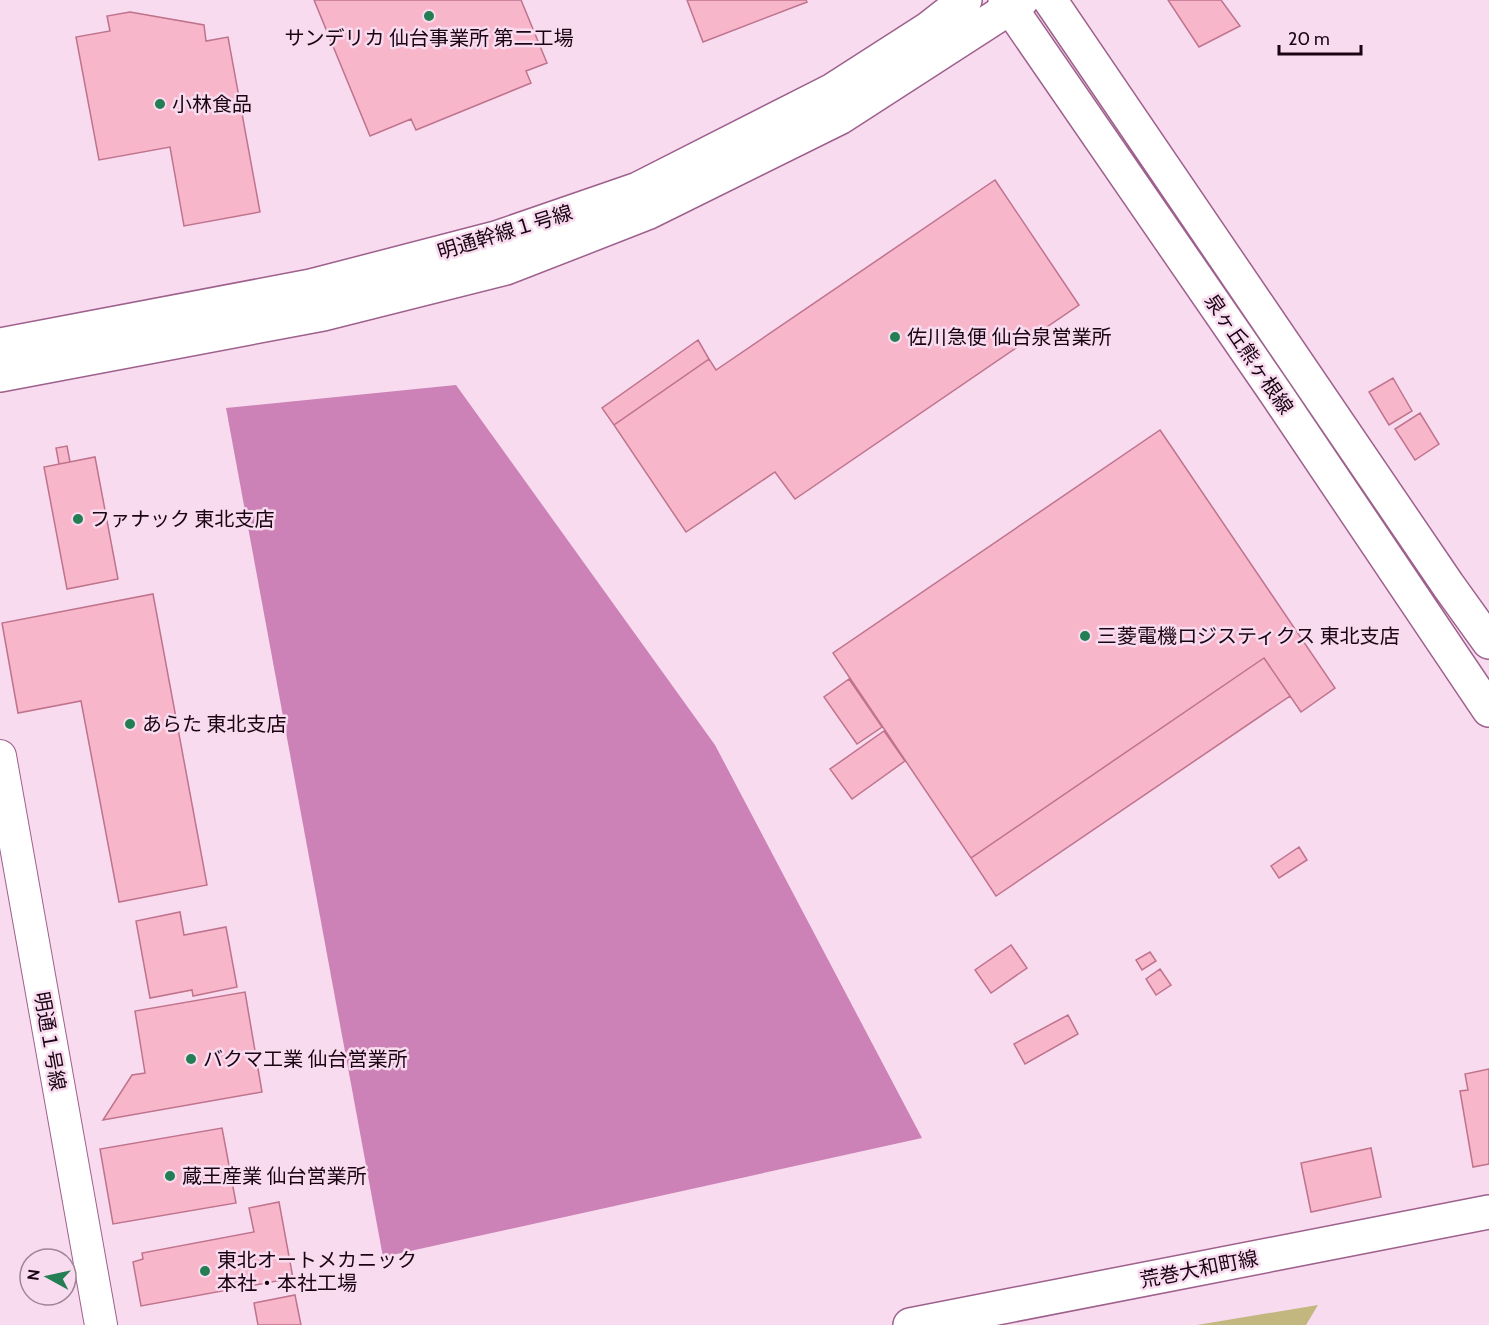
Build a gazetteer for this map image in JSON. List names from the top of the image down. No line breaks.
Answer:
{"streets":{"street":["明通幹線１号線","泉ヶ丘熊ヶ根線","明通１号線","荒巻大和町線"]},"places":["サンデリカ 仙台事業所 第二工場","小林食品","佐川急便 仙台泉営業所","ファナック 東北支店","三菱電機ロジスティクス 東北支店","あらた 東北支店","バクマ工業 仙台営業所","蔵王産業 仙台営業所","東北オートメカニック 本社・本社工場"],"scale_bar":"20 m","north":"left"}
